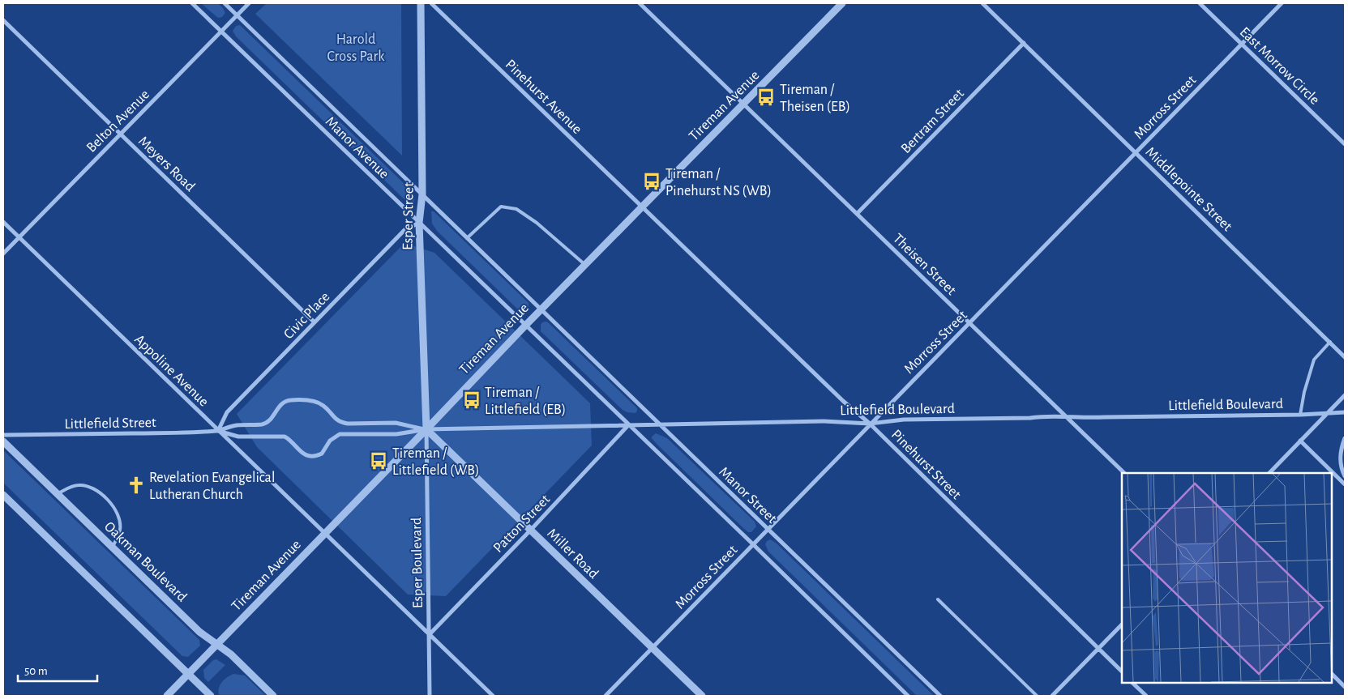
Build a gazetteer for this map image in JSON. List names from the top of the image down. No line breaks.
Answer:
{"streets":{"street":["East Morrow Circle","Pinehurst Avenue","Tireman Avenue","Morross Street","Belton Avenue","Bertram Street","Manor Avenue","Meyers Road","Middlepointe Street","Esper Street","Theisen Street","Civic Place","Appoline Avenue","Littlefield Boulevard","Littlefield Street","Pinehurst Street","Manor Street","Patton Street","Miller Road","Oakman Boulevard","Esper Boulevard"]},"crossings":[["East Morrow Circle","Morross Street"],["Pinehurst Avenue","Tireman Avenue"],["Pinehurst Avenue","Pinehurst Street"],["Tireman Avenue","Manor Avenue"],["Tireman Avenue","Esper Street"],["Tireman Avenue","Theisen Street"],["Tireman Avenue","Appoline Avenue"],["Tireman Avenue","Littlefield Boulevard"],["Tireman Avenue","Littlefield Street"],["Tireman Avenue","Pinehurst Street"],["Tireman Avenue","Manor Street"],["Tireman Avenue","Miller Road"],["Tireman Avenue","Oakman Boulevard"],["Tireman Avenue","Esper Boulevard"],["Morross Street","Middlepointe Street"],["Morross Street","Theisen Street"],["Morross Street","Littlefield Boulevard"],["Morross Street","Pinehurst Street"],["Morross Street","Manor Street"],["Morross Street","Miller Road"],["Belton Avenue","Manor Avenue"],["Belton Avenue","Meyers Road"],["Belton Avenue","Appoline Avenue"],["Bertram Street","Middlepointe Street"],["Bertram Street","Theisen Street"],["Manor Avenue","Esper Street"],["Manor Avenue","Civic Place"],["Manor Avenue","Manor Street"],["Meyers Road","Civic Place"],["Esper Street","Civic Place"],["Esper Street","Littlefield Boulevard"],["Esper Street","Littlefield Street"],["Esper Street","Miller Road"],["Esper Street","Esper Boulevard"],["Theisen Street","Littlefield Boulevard"],["Civic Place","Appoline Avenue"],["Civic Place","Littlefield Street"],["Appoline Avenue","Littlefield Street"],["Appoline Avenue","Patton Street"],["Appoline Avenue","Esper Boulevard"],["Littlefield Boulevard","Littlefield Street"],["Littlefield Boulevard","Pinehurst Street"],["Littlefield Boulevard","Manor Street"],["Littlefield Boulevard","Patton Street"],["Littlefield Boulevard","Miller Road"],["Littlefield Boulevard","Esper Boulevard"],["Littlefield Street","Miller Road"],["Littlefield Street","Esper Boulevard"],["Patton Street","Miller Road"],["Patton Street","Esper Boulevard"],["Miller Road","Esper Boulevard"]],"parks":["Harold Cross Park"],"places":{"bus stop":["Tireman / Theisen (EB)","Tireman / Pinehurst NS (WB)","Tireman / Littlefield (EB)","Tireman / Littlefield (WB)"],"church":["Revelation Evangelical Lutheran Church"]},"scale_bar":"50 m"}
